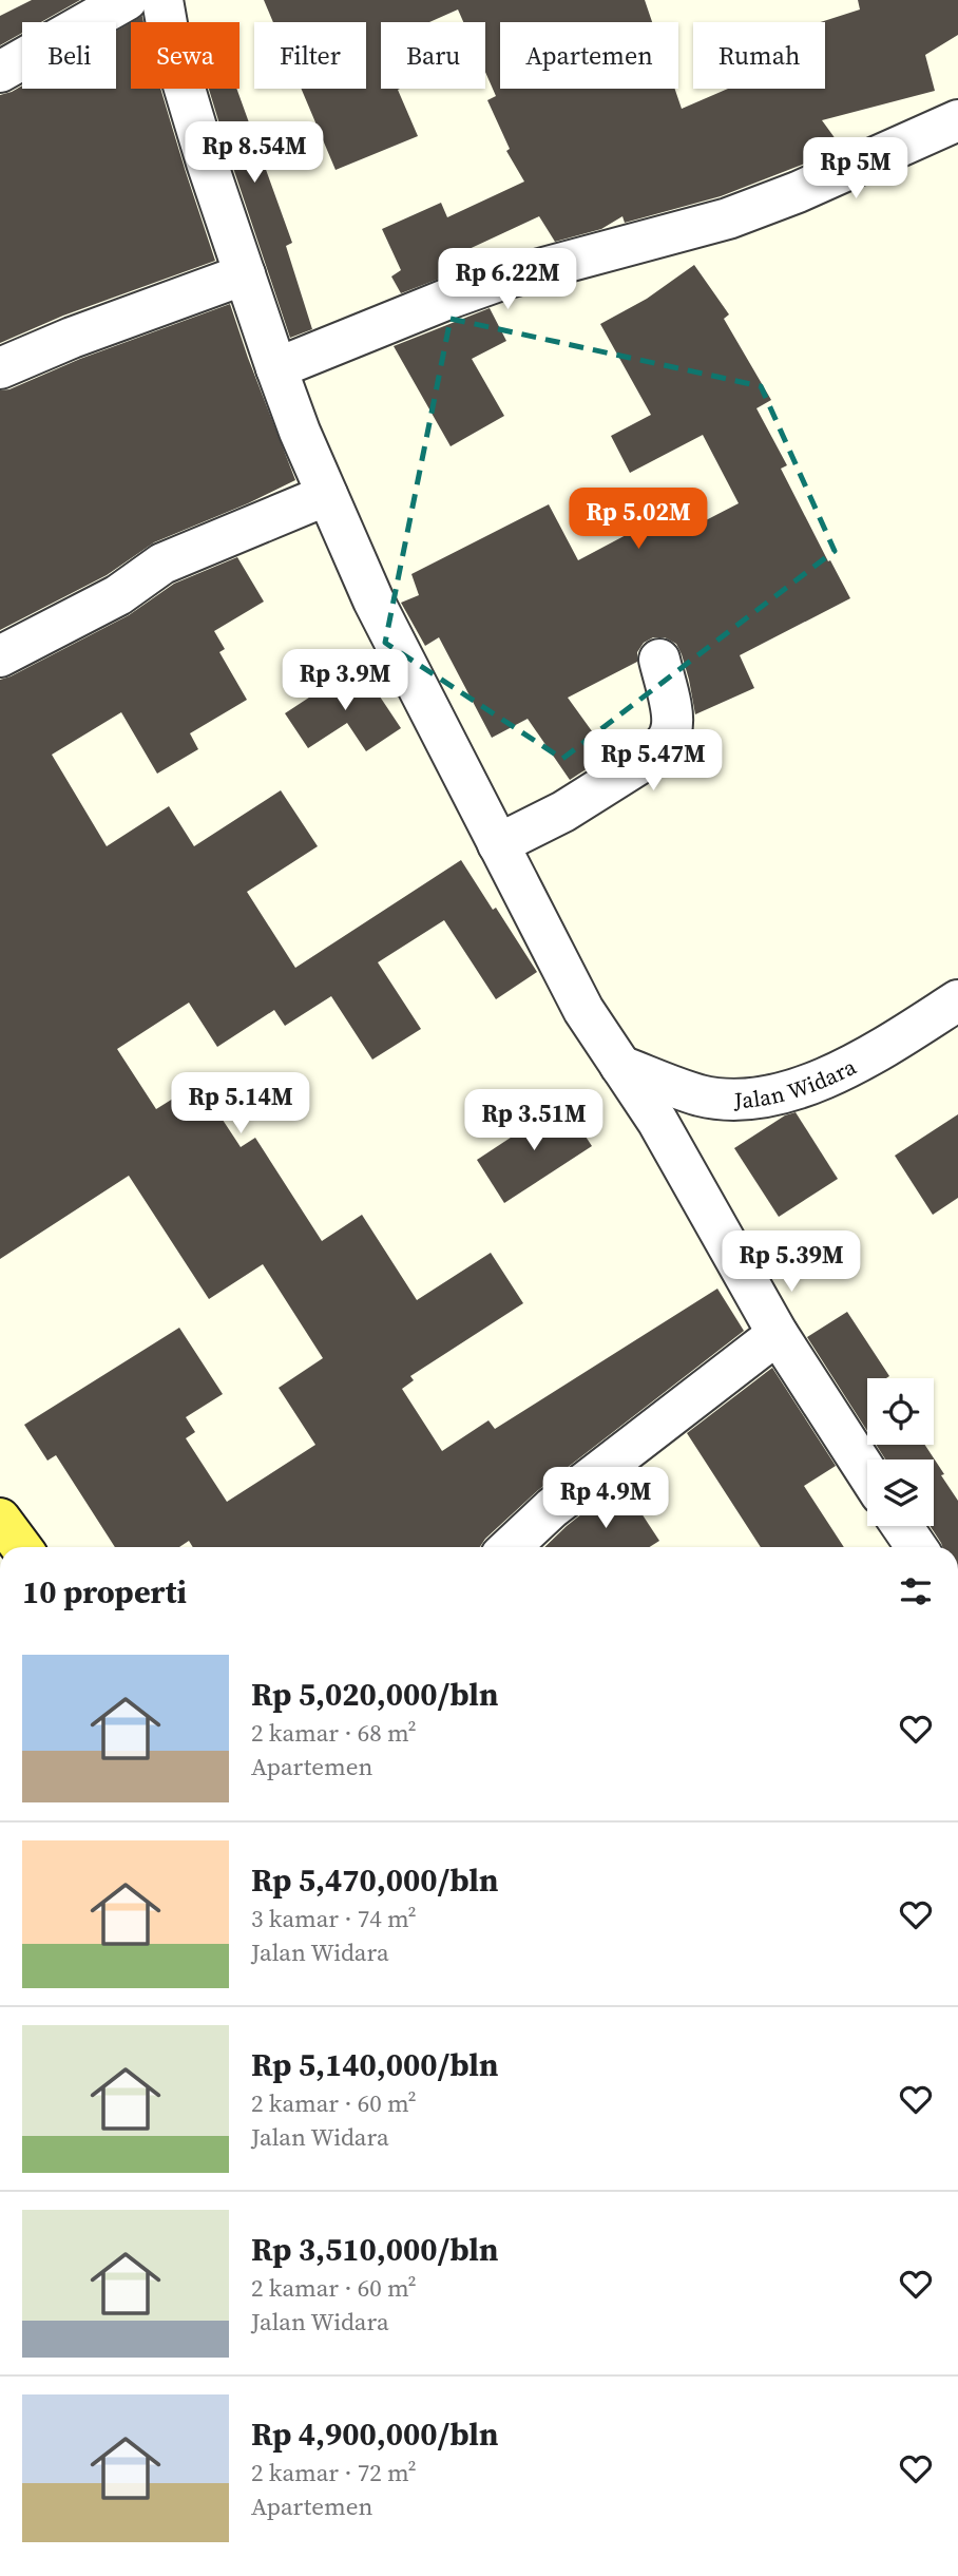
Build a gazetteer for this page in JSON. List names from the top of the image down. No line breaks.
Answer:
{"streets":{"street":["Jalan Widara"]},"page":{"chip":["Beli","Sewa","Filter","Baru","Apartemen","Rumah"],"price":["Rp 8.54M","Rp 5M","Rp 6.22M","Rp 5.02M","Rp 3.9M","Rp 5.47M","Rp 5.14M","Rp 3.51M","Rp 5.39M","Rp 4.9M"],"heading":"10 properti","list":[{"name":"Rp 5,020,000/bln","note":"2 kamar · 68 m² · Apartemen"},{"name":"Rp 5,470,000/bln","note":"3 kamar · 74 m² · Jalan Widara"},{"name":"Rp 5,140,000/bln","note":"2 kamar · 60 m² · Jalan Widara"},{"name":"Rp 3,510,000/bln","note":"2 kamar · 60 m² · Jalan Widara"},{"name":"Rp 4,900,000/bln","note":"2 kamar · 72 m² · Apartemen"}]}}
